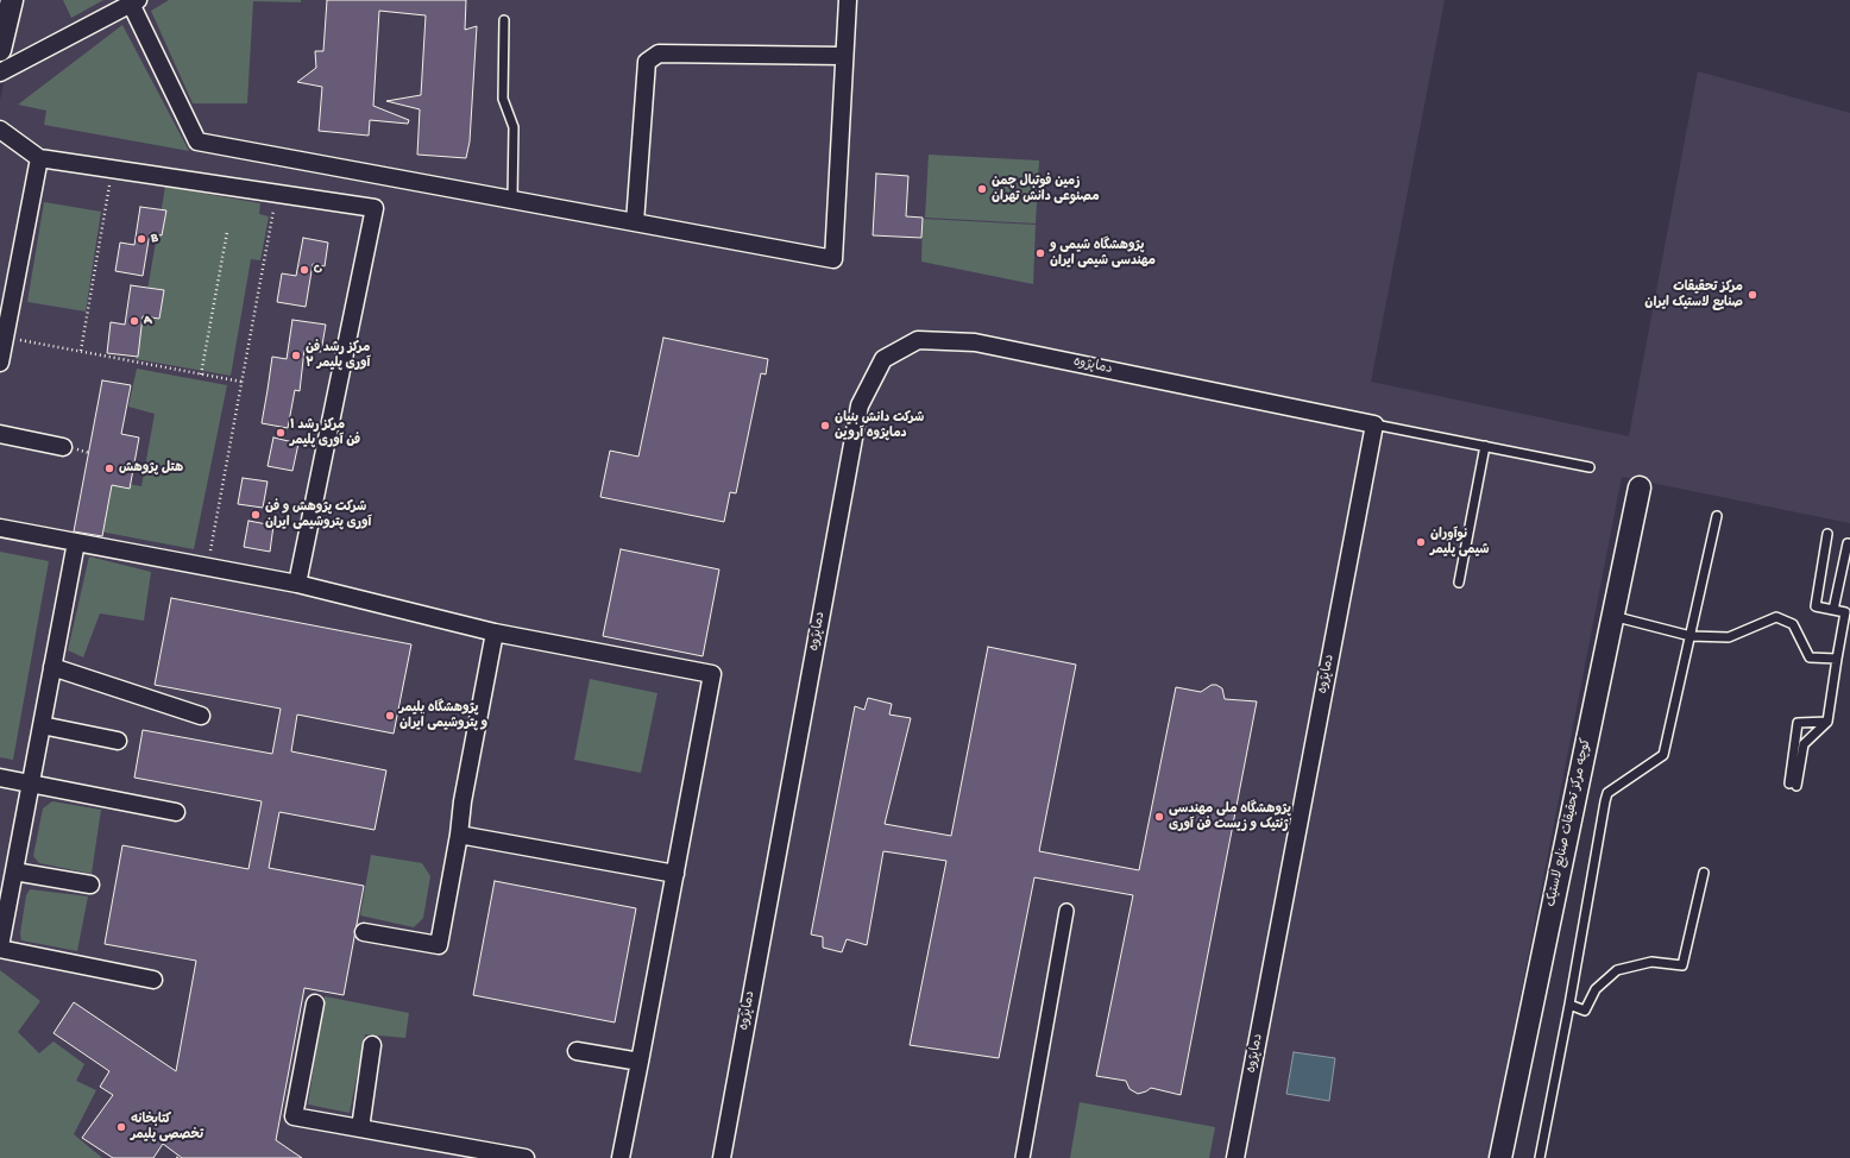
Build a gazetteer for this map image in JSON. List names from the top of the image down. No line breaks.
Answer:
{"streets":{"street":["دماپژوه","کوچه مرکز تحقیقات صنایع لاستیک"]},"places":["زمین فوتبال چمن مصنوعی دانش تهران","B","پژوهشگاه شیمی و مهندسی شیمی ایران","C","مرکز تحقیقات صنایع لاستیک ایران","A","مرکز رشد فن آوری پلیمر ۲","شرکت دانش بنیان دماپژوه آروین","۱ مرکز رشد فن آوری پلیمر","هتل پژوهش","شرکت پژوهش و فن آوری پتروشیمی ایران","نوآوران شیمی پلیمر","پژوهشگاه پلیمر و پتروشیمی ایران","پژوهشگاه ملی مهندسی ژنتیک و زیست فن آوری","کتابخانه تخصصی پلیمر"]}
